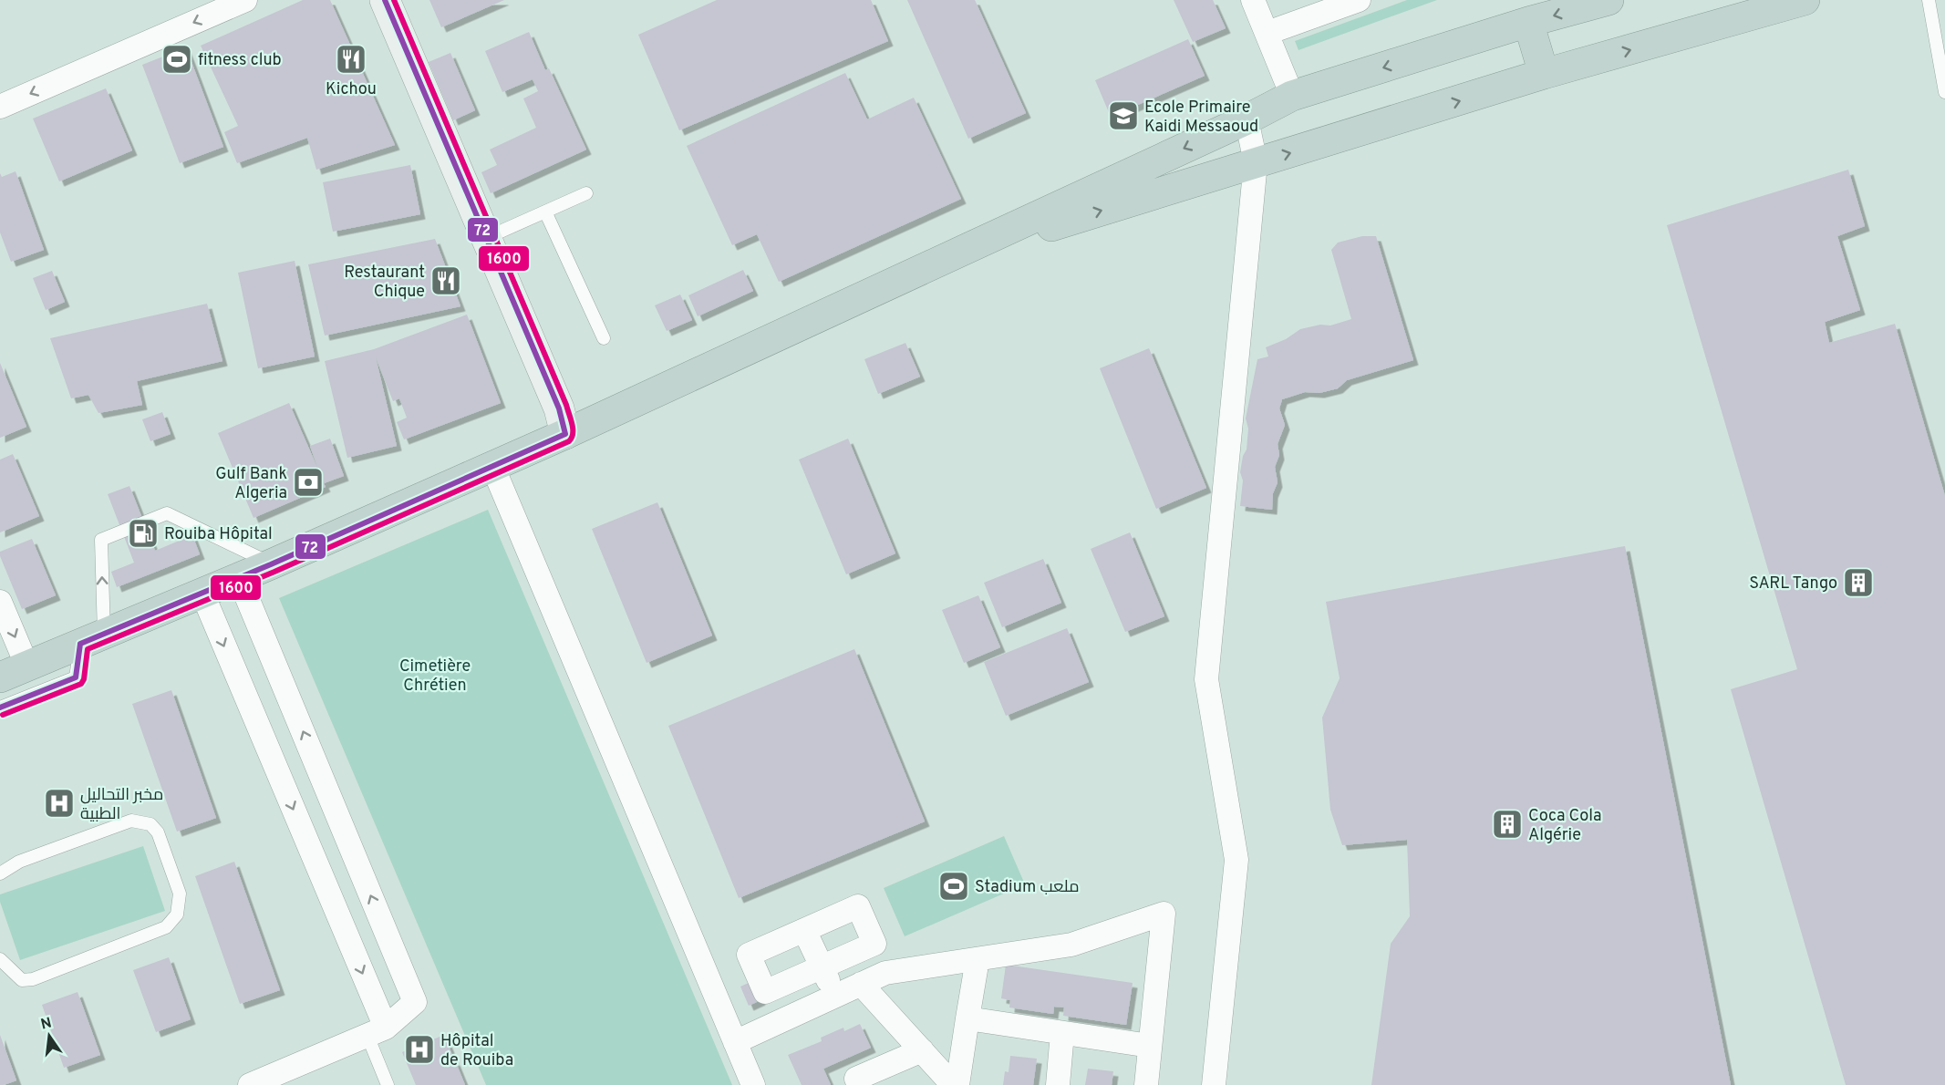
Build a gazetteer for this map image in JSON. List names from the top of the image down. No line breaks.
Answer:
{"parks":["Cimetière Chrétien"],"places":{"sports":["fitness club","Stadium ملعب"],"restaurant":["Kichou","Restaurant Chique"],"school or university":["Ecole Primaire Kaidi Messaoud"],"bank":["Gulf Bank Algeria"],"fuel station":["Rouiba Hôpital"],"building":["SARL Tango","Coca Cola Algérie"],"hospital":["مخبر التحاليل الطبية","Hôpital de Rouiba"]},"lines":["transit line 72","transit line 1600"],"north":"top"}
